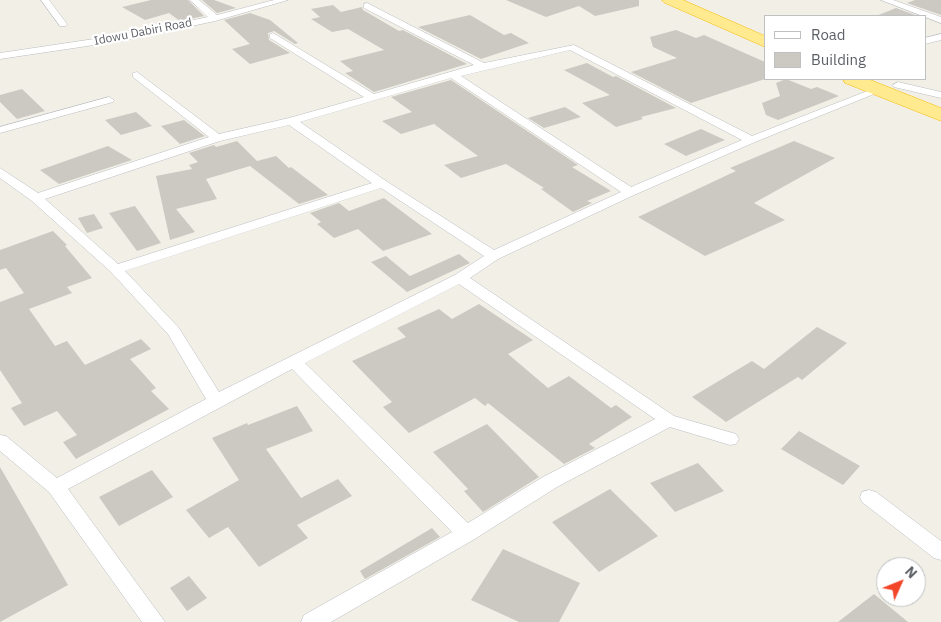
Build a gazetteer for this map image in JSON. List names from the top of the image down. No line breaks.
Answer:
{"streets":{"street":["Idowu Dabiri Road"]},"legend":["Road","Building"],"north":"top right"}
